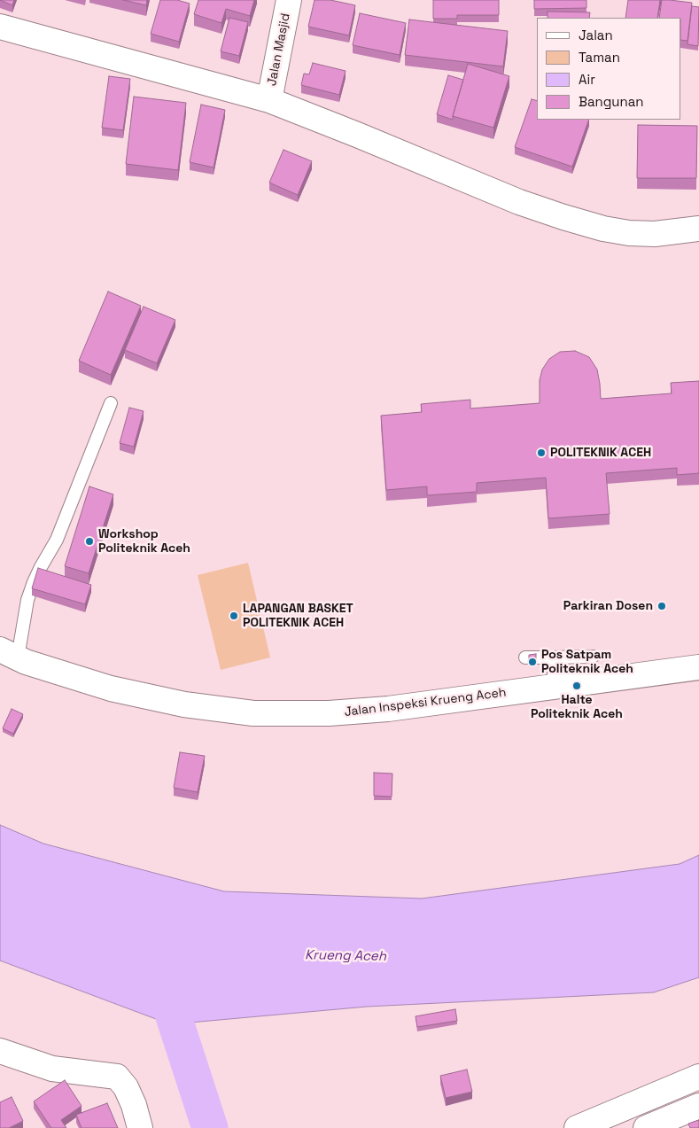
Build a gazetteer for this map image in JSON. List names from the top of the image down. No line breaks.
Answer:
{"streets":{"main road":["Jalan Masjid","Jalan Inspeksi Krueng Aceh"]},"water":["Krueng Aceh"],"places":["POLITEKNIK ACEH","Workshop Politeknik Aceh","Parkiran Dosen","LAPANGAN BASKET POLITEKNIK ACEH","Pos Satpam Politeknik Aceh","Halte Politeknik Aceh"],"legend":["Jalan","Taman","Air","Bangunan"]}
